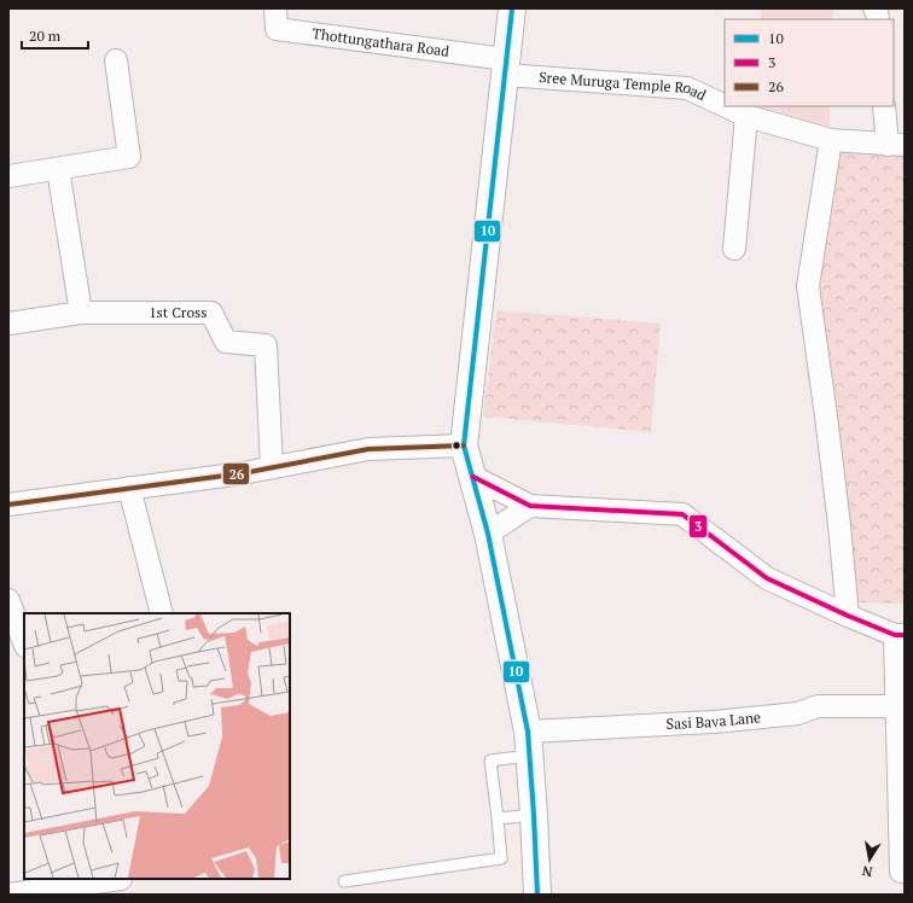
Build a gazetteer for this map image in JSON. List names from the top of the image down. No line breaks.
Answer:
{"streets":{"street":["Thottungathara Road","Sree Muruga Temple Road","1st Cross","Sasi Bava Lane"]},"crossings":[["Thottungathara Road","Sree Muruga Temple Road"]],"lines":["transit line 10","transit line 26","transit line 3"],"legend":["10","3","26"],"scale_bar":"20 m","north":"bottom"}
